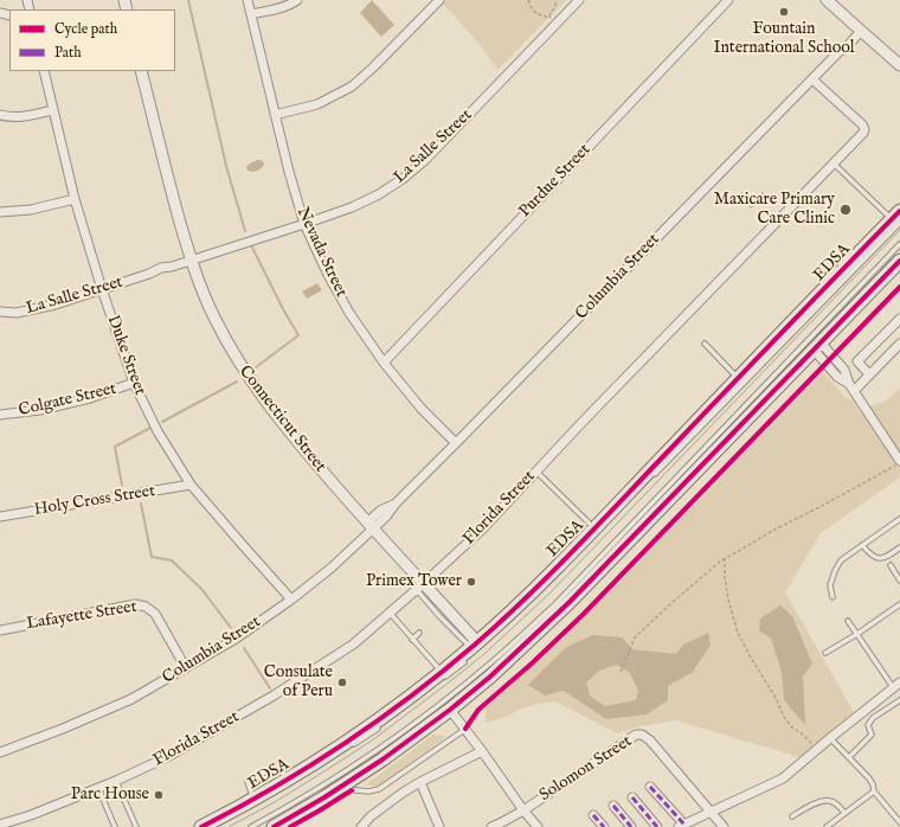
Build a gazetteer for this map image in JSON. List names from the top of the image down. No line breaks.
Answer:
{"streets":{"highway":["EDSA"],"street":["La Salle Street","Purdue Street","Nevada Street","Columbia Street","Duke Street","Colgate Street","Connecticut Street","Holy Cross Street","Florida Street","Lafayette Street","Solomon Street"]},"crossings":[["La Salle Street","Nevada Street"],["La Salle Street","Duke Street"],["La Salle Street","Connecticut Street"],["Purdue Street","Nevada Street"],["Nevada Street","Columbia Street"],["EDSA","Connecticut Street"],["Columbia Street","Duke Street"],["Columbia Street","Connecticut Street"],["Columbia Street","Florida Street"],["Columbia Street","Lafayette Street"],["Duke Street","Colgate Street"],["Duke Street","Holy Cross Street"],["Connecticut Street","Florida Street"]],"places":["Fountain International School","Maxicare Primary Care Clinic","Primex Tower","Consulate of Peru","Parc House"],"legend":["Cycle path","Path"]}
